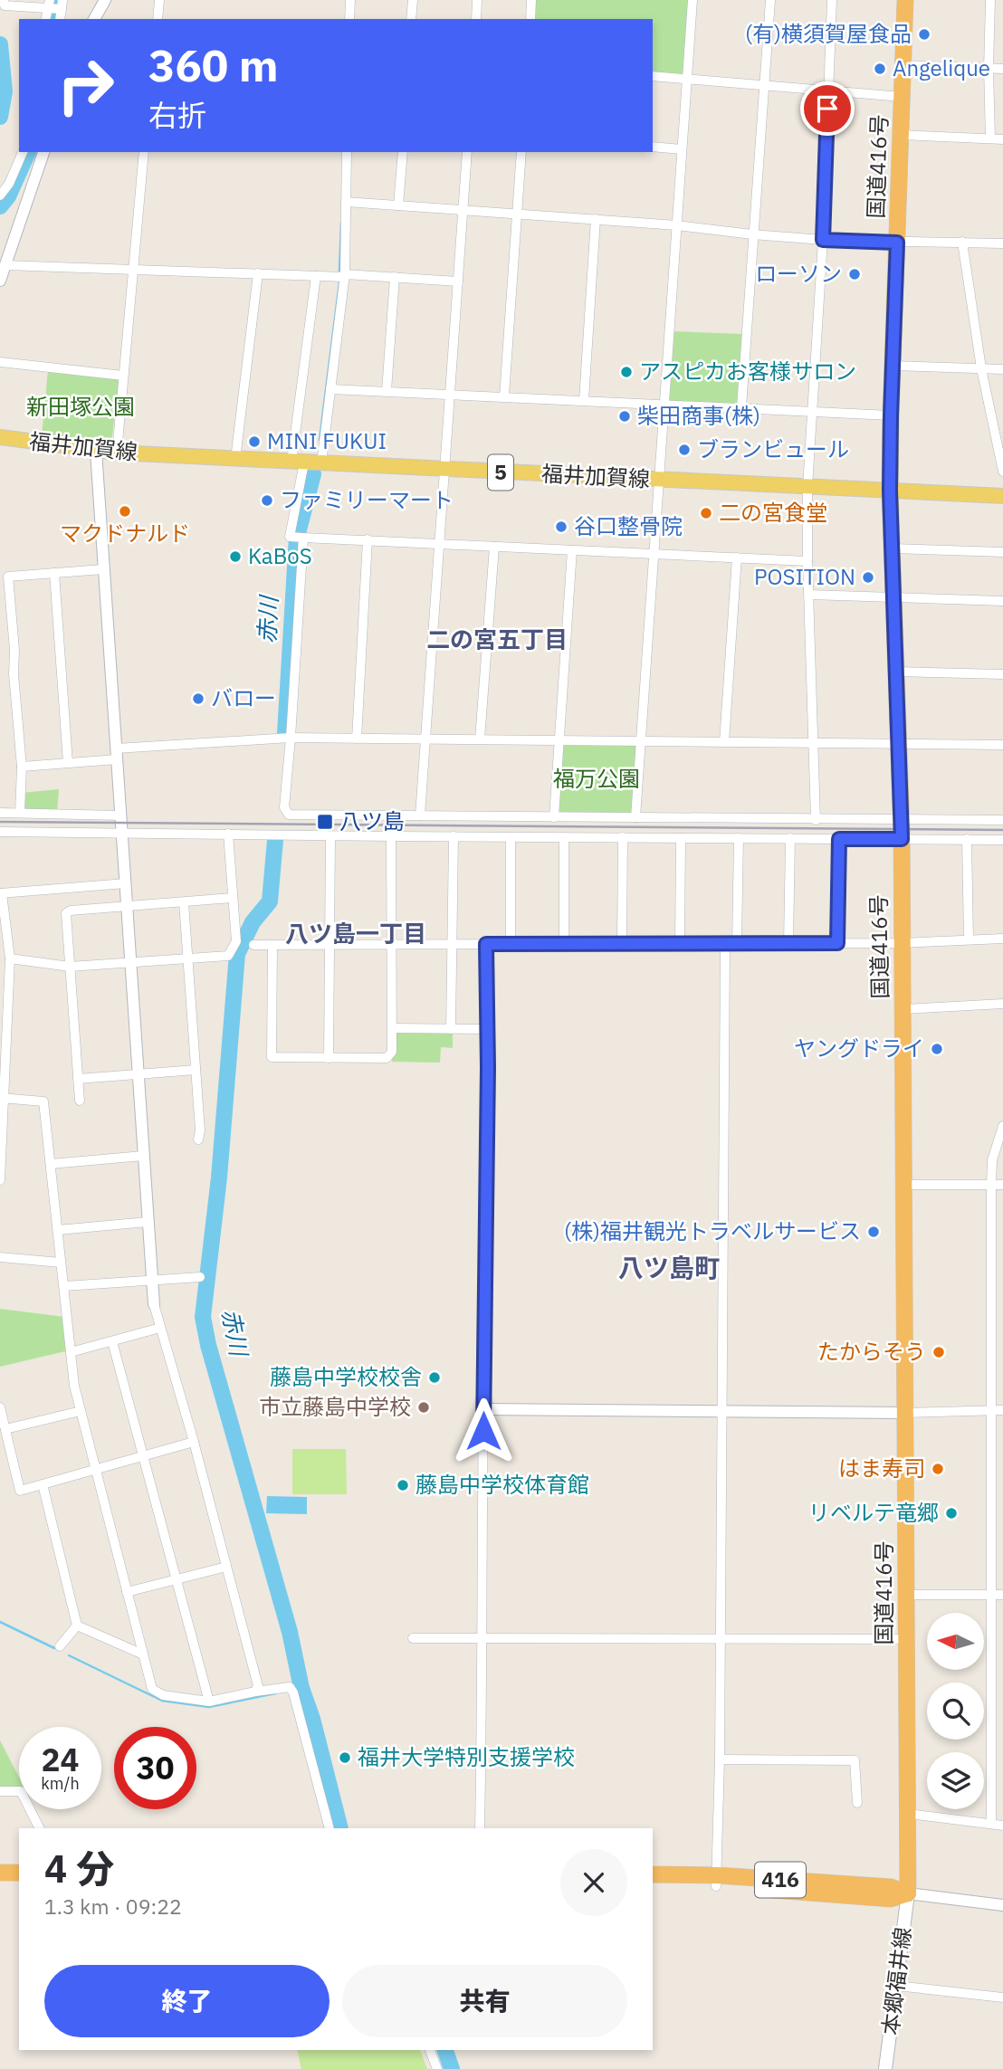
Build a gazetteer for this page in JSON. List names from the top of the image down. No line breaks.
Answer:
{"streets":{"highway":["国道416号","416"],"main road":["福井加賀線","5","本郷福井線"]},"crossings":[["国道416号","福井加賀線"],["国道416号","416"],["国道416号","本郷福井線"],["416","本郷福井線"]],"districts":["二の宮五丁目","八ツ島一丁目","八ツ島町"],"water":["赤川"],"parks":["新田塚公園","福万公園"],"places":{"other":["(有)横須賀屋食品","Angelique","ローソン","アスピカお客様サロン","柴田商事(株)","MINI FUKUI","ブランビュール","ファミリーマート","マクドナルド","二の宮食堂","谷口整骨院","KaBoS","POSITION","バロー","ヤングドライ","(株)福井観光トラベルサービス","たからそう","藤島中学校校舎","市立藤島中学校","はま寿司","藤島中学校体育館","リベルテ竜郷","福井大学特別支援学校"],"transit":["八ツ島"]},"north":"left","page":{"turn":["360 m","右折"],"speed":"24 km/h","limit":"30","heading":["4 分","1.3 km · 09:22"],"buttons":["終了","共有"]}}
